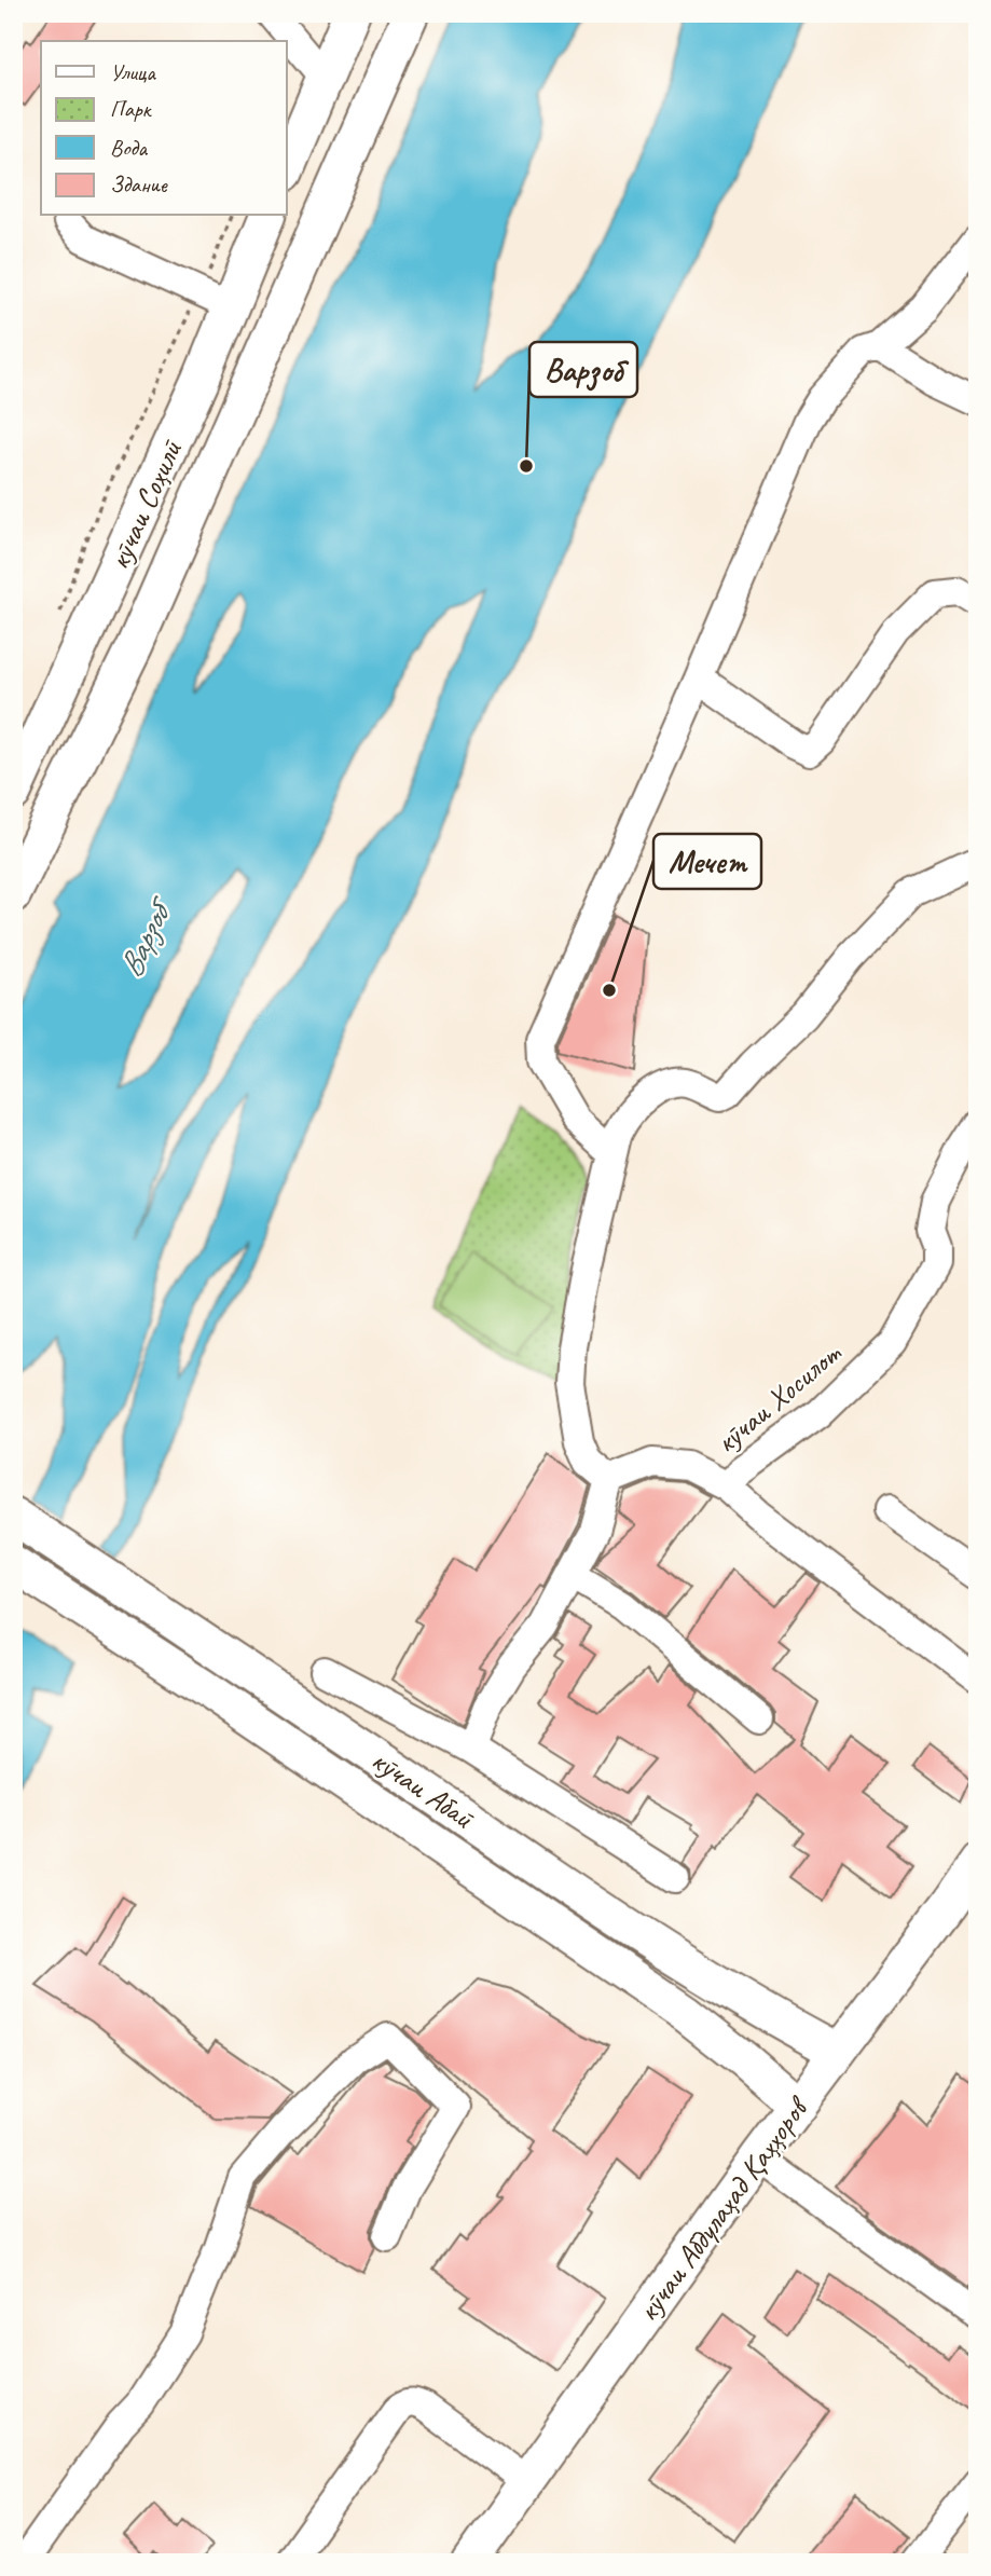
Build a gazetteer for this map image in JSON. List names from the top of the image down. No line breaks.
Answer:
{"streets":{"main road":["кӯчаи Соҳилӣ","кӯчаи Абаӣ","кӯчаи Абдулаҳад Қаҳҳоров"],"street":["кӯчаи Хосилот"]},"crossings":[["кӯчаи Абаӣ","кӯчаи Абдулаҳад Қаҳҳоров"]],"water":["Варзоб"],"places":["Варзоб","Мечет"],"legend":["Улица","Парк","Вода","Здание"]}
